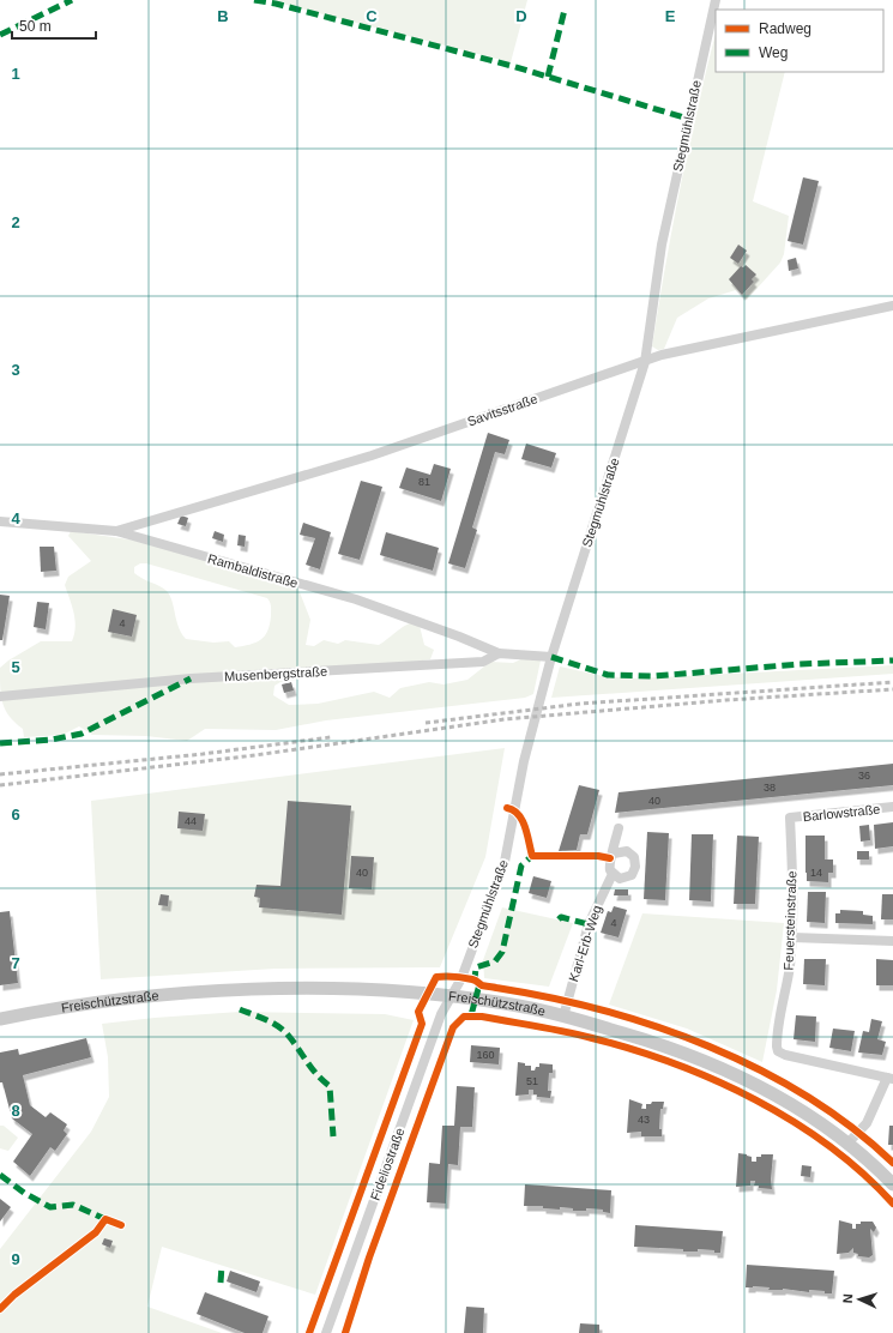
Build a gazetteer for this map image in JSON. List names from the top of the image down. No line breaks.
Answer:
{"streets":{"main road":["Freischützstraße"],"street":["Stegmühlstraße","Savitsstraße","Rambaldistraße","Musenbergstraße","Barlowstraße","Feuersteinstraße","Karl-Erb-Weg","Fideliostraße"]},"crossings":[["Stegmühlstraße","Savitsstraße"],["Stegmühlstraße","Musenbergstraße"],["Stegmühlstraße","Freischützstraße"],["Stegmühlstraße","Fideliostraße"],["Savitsstraße","Rambaldistraße"],["Rambaldistraße","Musenbergstraße"],["Barlowstraße","Feuersteinstraße"],["Karl-Erb-Weg","Freischützstraße"],["Freischützstraße","Fideliostraße"]],"house_numbers":["81","4","36","38","40","44","40","14","4","160","51","43"],"legend":["Radweg","Weg"],"scale_bar":"50 m","north":"left","grid":{"columns":["B","C","D","E"],"rows":["1","2","3","4","5","6","7","8","9"]}}
